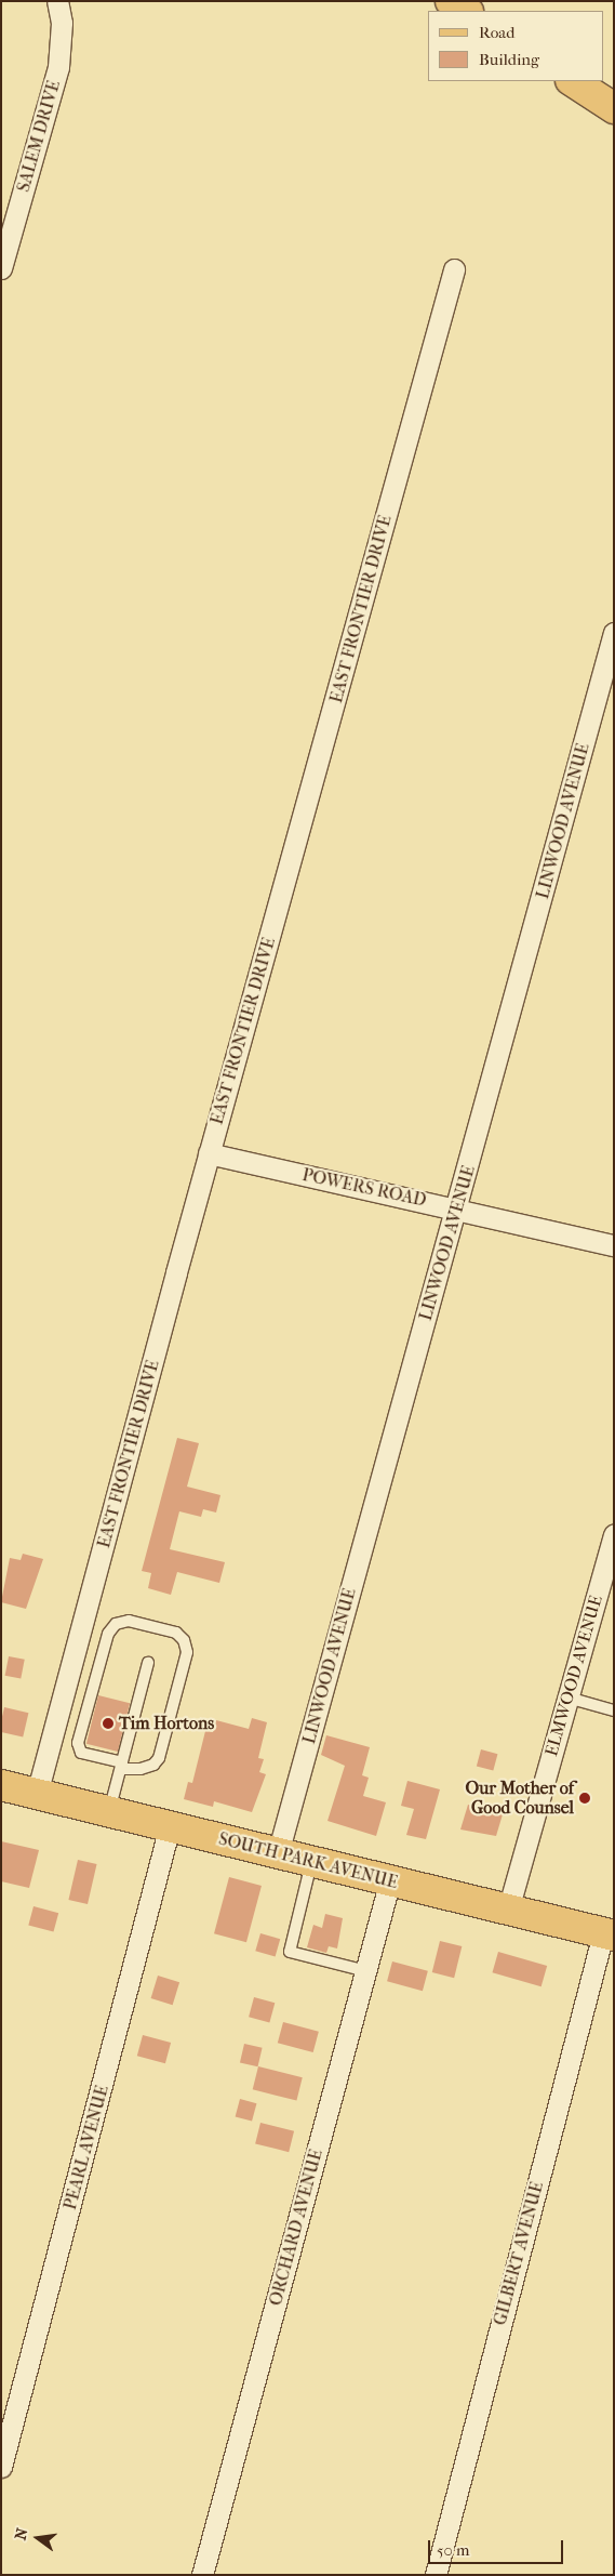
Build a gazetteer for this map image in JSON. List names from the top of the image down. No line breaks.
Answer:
{"streets":{"main road":["SOUTH PARK AVENUE"],"street":["SALEM DRIVE","EAST FRONTIER DRIVE","LINWOOD AVENUE","POWERS ROAD","ELMWOOD AVENUE","PEARL AVENUE","ORCHARD AVENUE","GILBERT AVENUE"]},"crossings":[["EAST FRONTIER DRIVE","POWERS ROAD"],["EAST FRONTIER DRIVE","SOUTH PARK AVENUE"],["LINWOOD AVENUE","POWERS ROAD"],["LINWOOD AVENUE","SOUTH PARK AVENUE"],["ELMWOOD AVENUE","SOUTH PARK AVENUE"],["SOUTH PARK AVENUE","PEARL AVENUE"],["SOUTH PARK AVENUE","ORCHARD AVENUE"],["SOUTH PARK AVENUE","GILBERT AVENUE"]],"places":["Tim Hortons","Our Mother of Good Counsel"],"legend":["Road","Building"],"scale_bar":"50 m","north":"left"}
